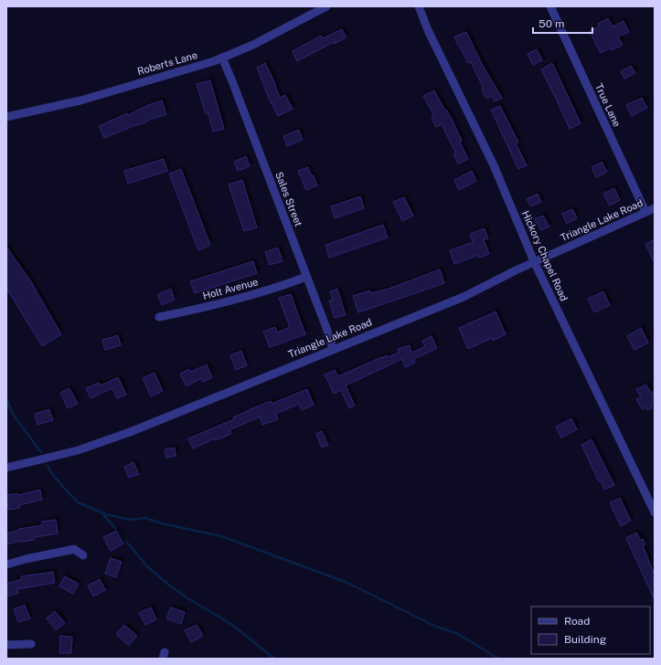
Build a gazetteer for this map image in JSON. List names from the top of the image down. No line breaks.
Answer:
{"streets":{"street":["Roberts Lane","True Lane","Sales Street","Triangle Lake Road","Hickory Chapel Road","Holt Avenue"]},"crossings":[["Roberts Lane","Sales Street"],["True Lane","Triangle Lake Road"],["Sales Street","Triangle Lake Road"],["Sales Street","Holt Avenue"],["Triangle Lake Road","Hickory Chapel Road"]],"legend":["Road","Building"],"scale_bar":"50 m"}
